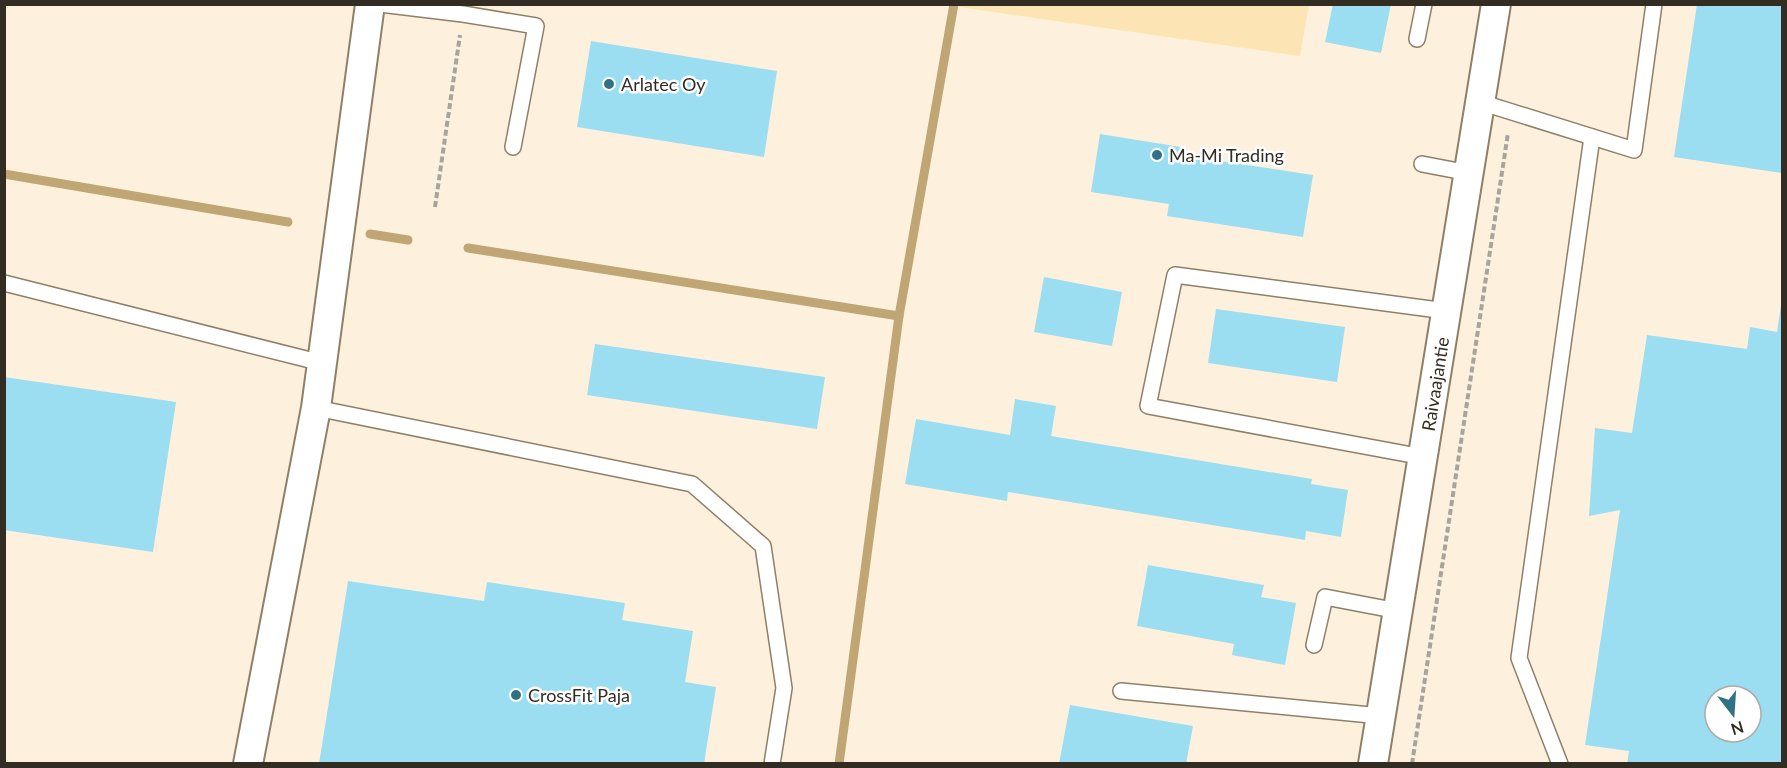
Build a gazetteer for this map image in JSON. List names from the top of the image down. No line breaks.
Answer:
{"streets":{"street":["Raivaajantie"]},"places":["Arlatec Oy","Ma-Mi Trading","CrossFit Paja"],"north":"bottom"}
